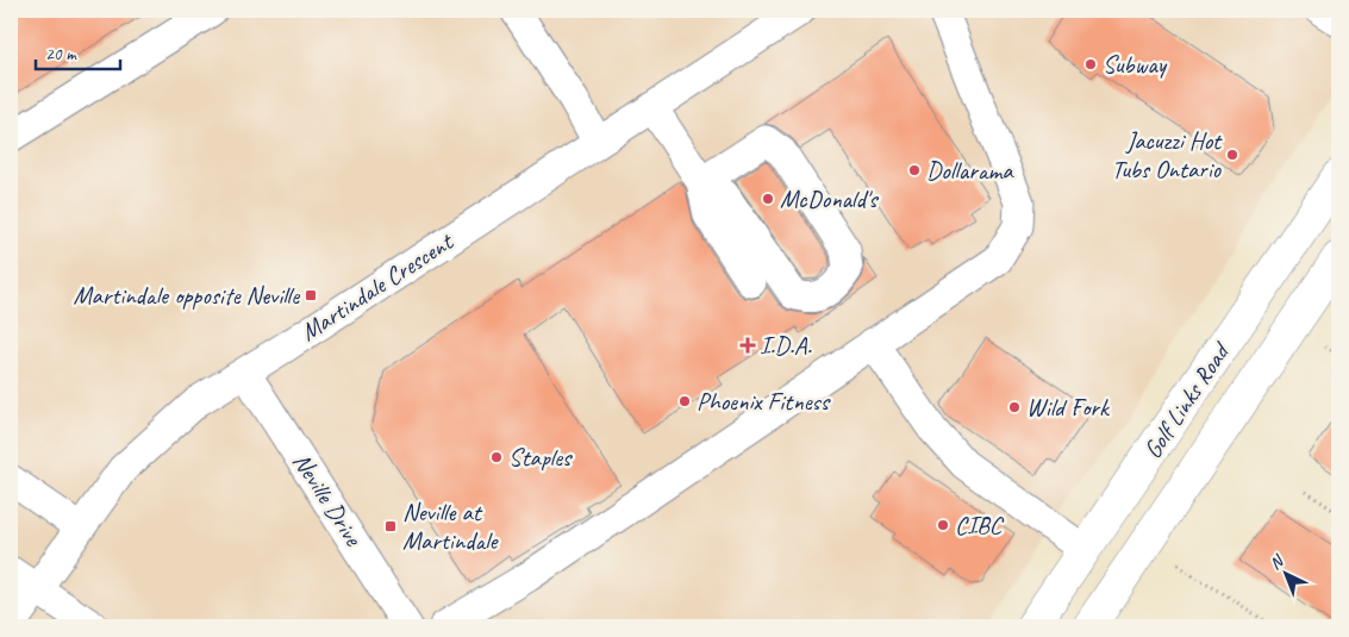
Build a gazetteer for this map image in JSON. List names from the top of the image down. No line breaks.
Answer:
{"streets":{"main road":["Golf Links Road"],"street":["Martindale Crescent","Neville Drive"]},"crossings":[["Martindale Crescent","Neville Drive"]],"places":{"other":["Subway","Jacuzzi Hot Tubs Ontario","Dollarama","McDonald's","Phoenix Fitness","Wild Fork","Staples","CIBC"],"transit":["Martindale opposite Neville","Neville at Martindale"],"health":["I.D.A."]},"scale_bar":"20 m","north":"top left"}
